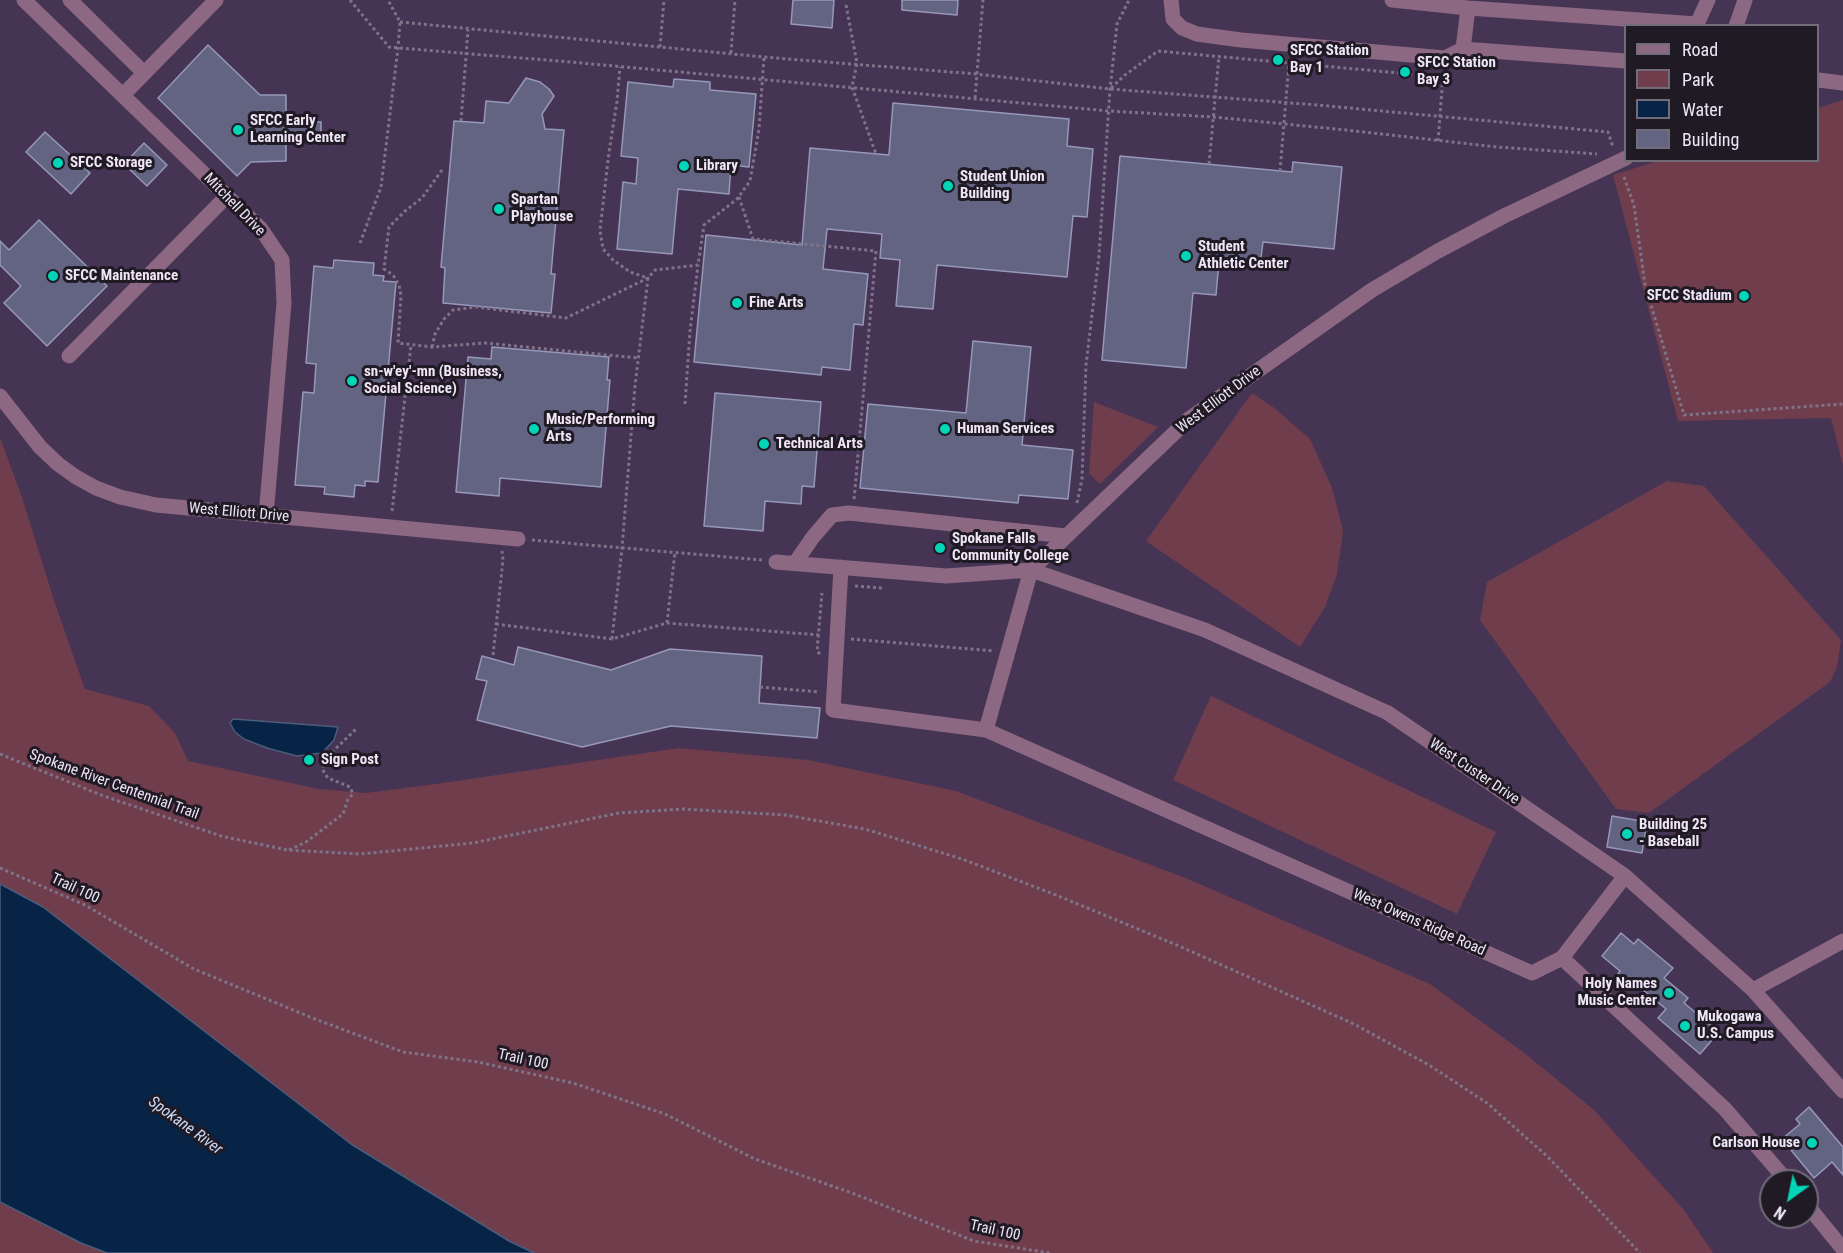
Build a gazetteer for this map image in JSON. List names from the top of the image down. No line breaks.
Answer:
{"streets":{"street":["Mitchell Drive","West Elliott Drive","West Custer Drive","West Owens Ridge Road"],"path":["Spokane River Centennial Trail","Trail 100"]},"crossings":[["Mitchell Drive","West Elliott Drive"],["West Elliott Drive","West Custer Drive"]],"water":["Spokane River"],"places":["SFCC Station Bay 1","SFCC Station Bay 3","SFCC Early Learning Center","SFCC Storage","Library","Student Union Building","Spartan Playhouse","Student Athletic Center","SFCC Maintenance","SFCC Stadium","Fine Arts","sn-w'ey'-mn (Business, Social Science)","Music/Performing Arts","Human Services","Technical Arts","Spokane Falls Community College","Sign Post","Building 25 - Baseball","Holy Names Music Center","Mukogawa U.S. Campus","Carlson House"],"legend":["Road","Park","Water","Building"],"north":"bottom left"}
